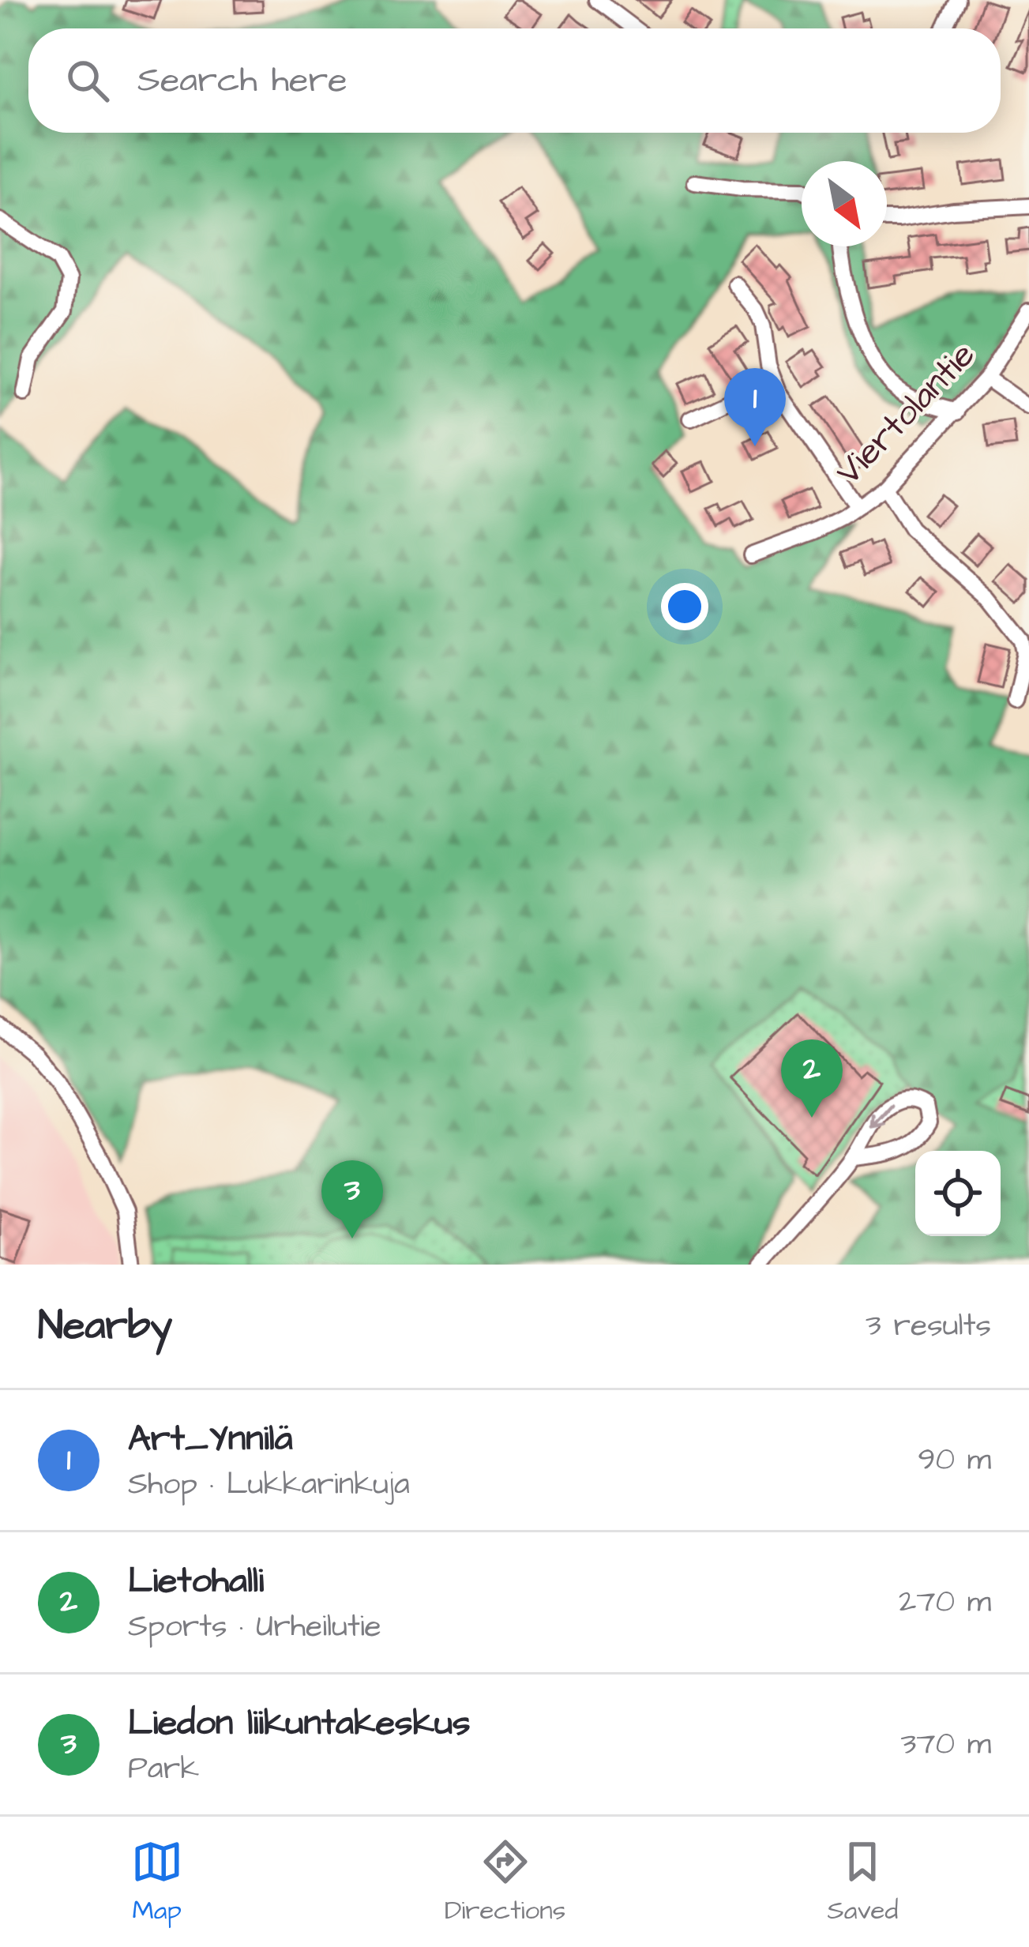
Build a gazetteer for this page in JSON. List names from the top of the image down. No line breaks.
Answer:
{"streets":{"street":["Viertolantie"]},"north":"bottom right","page":{"search":"Search here","pins":["1","2","3"],"heading":["Nearby","3 results"],"list":[{"mark":"1","name":"Art_Ynnilä","note":"Shop · Lukkarinkuja","value":"90 m"},{"mark":"2","name":"Lietohalli","note":"Sports · Urheilutie","value":"270 m"},{"mark":"3","name":"Liedon liikuntakeskus","note":"Park","value":"370 m"}],"nav":["Map","Directions","Saved"]}}
